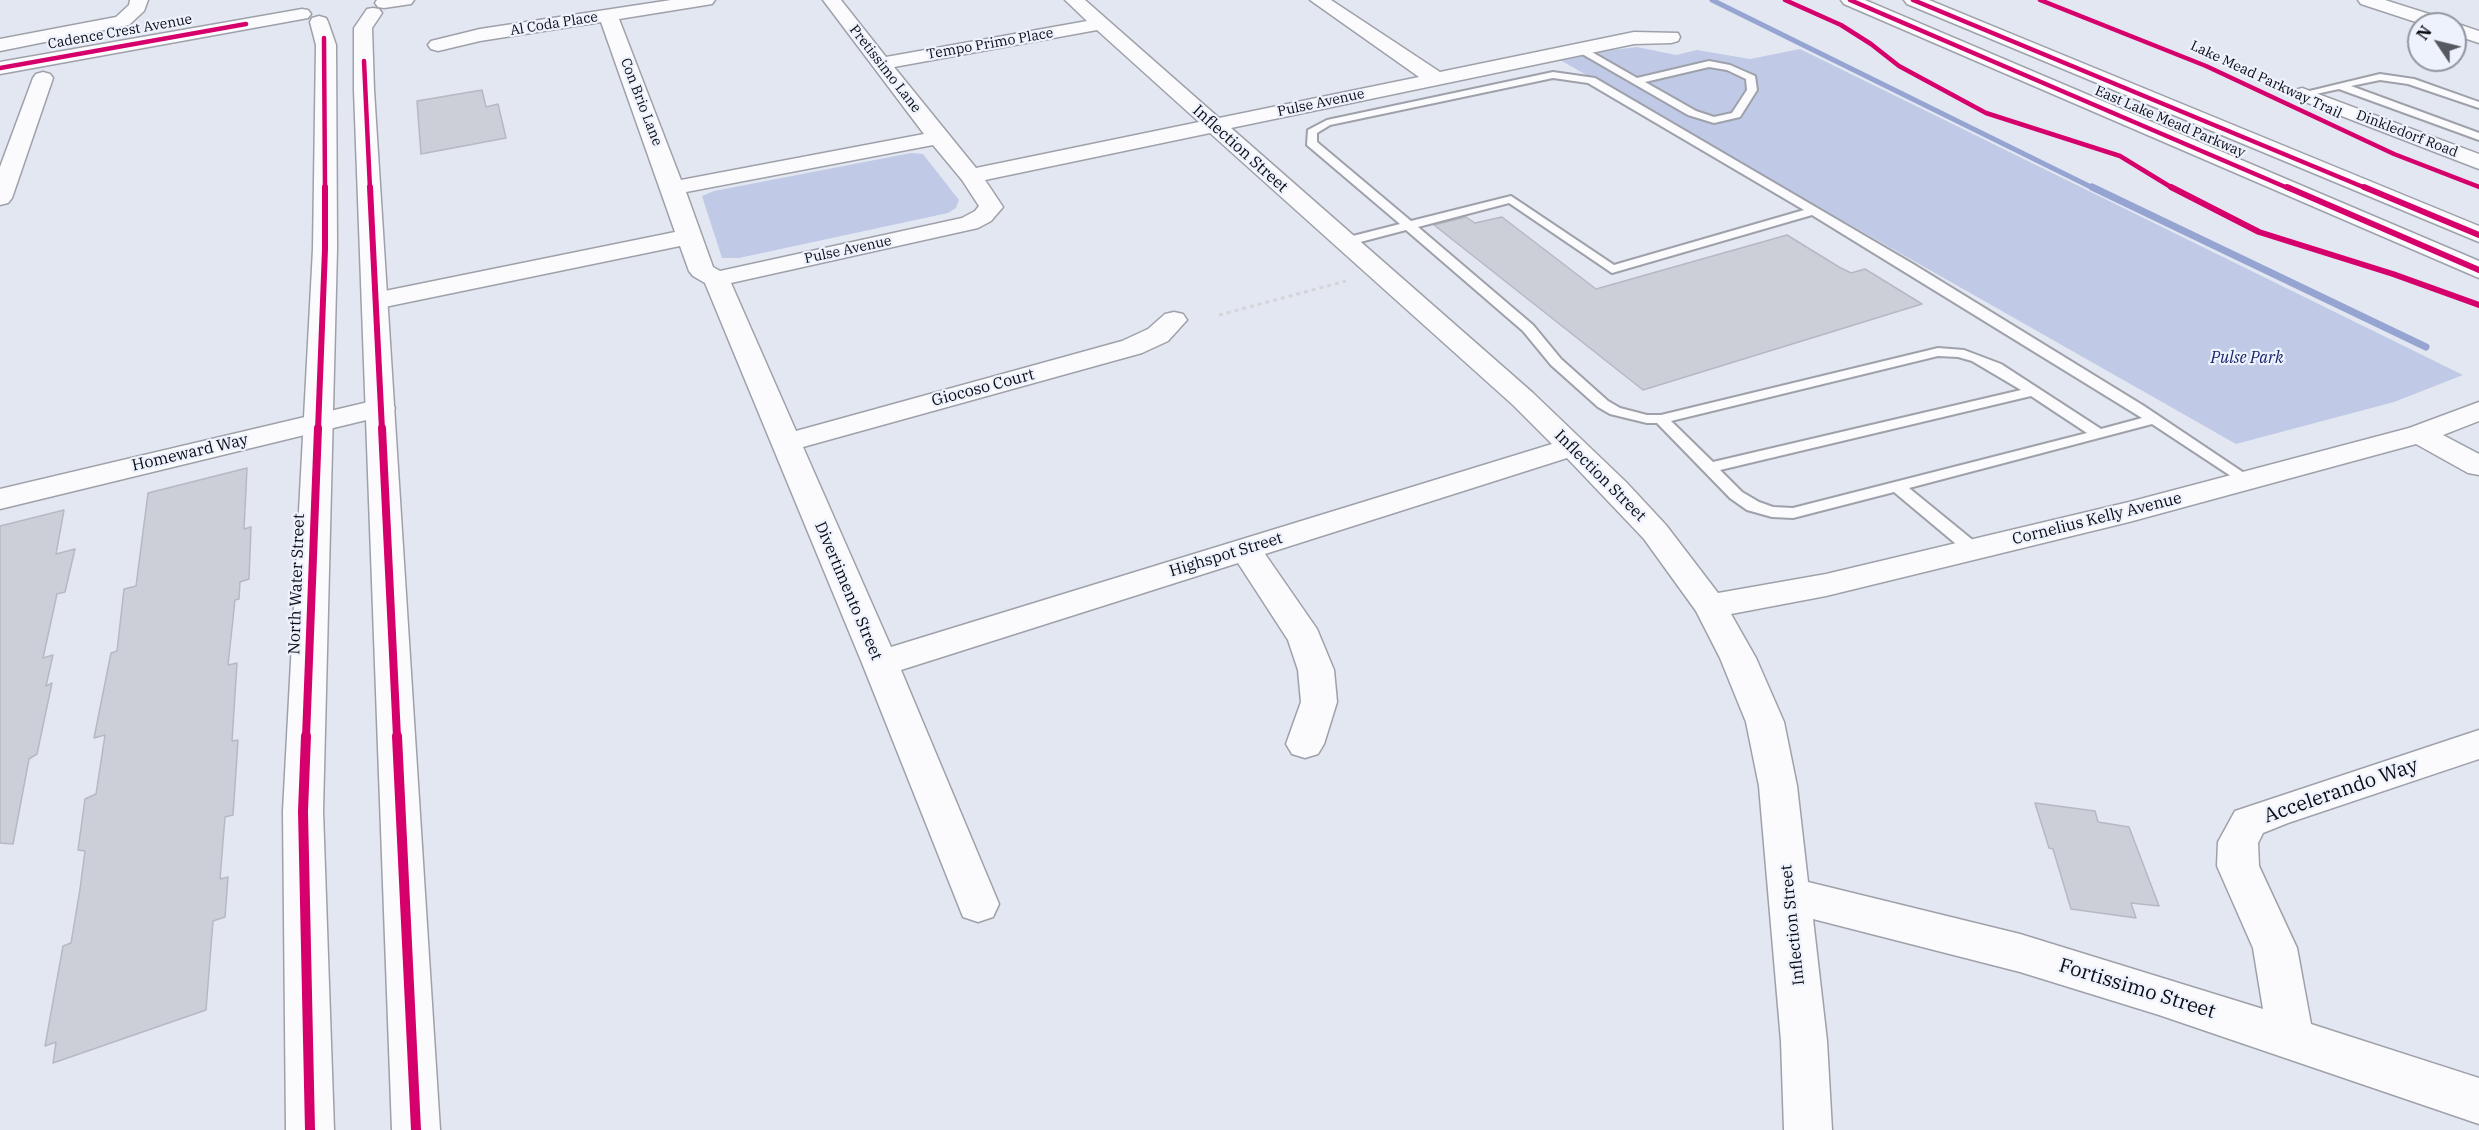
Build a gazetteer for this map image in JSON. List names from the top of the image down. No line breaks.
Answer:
{"streets":{"street":["Al Coda Place","Cadence Crest Avenue","Tempo Primo Place","Pretissimo Lane","Con Brio Lane","Pulse Avenue","East Lake Mead Parkway","Dinkledorf Road","Inflection Street","Giocoso Court","Homeward Way","Cornelius Kelly Avenue","Highspot Street","North Water Street","Divertimento Street","Accelerando Way","Fortissimo Street"],"cycle path":["Lake Mead Parkway Trail"]},"crossings":[["Al Coda Place","Con Brio Lane"],["Cadence Crest Avenue","North Water Street"],["Tempo Primo Place","Pretissimo Lane"],["Tempo Primo Place","Inflection Street"],["Pretissimo Lane","Pulse Avenue"],["Pulse Avenue","Inflection Street"],["Pulse Avenue","Divertimento Street"],["Inflection Street","Cornelius Kelly Avenue"],["Inflection Street","Highspot Street"],["Inflection Street","Fortissimo Street"],["Giocoso Court","Divertimento Street"],["Homeward Way","North Water Street"],["Highspot Street","Divertimento Street"],["Accelerando Way","Fortissimo Street"]],"parks":["Pulse Park"],"north":"top left"}
